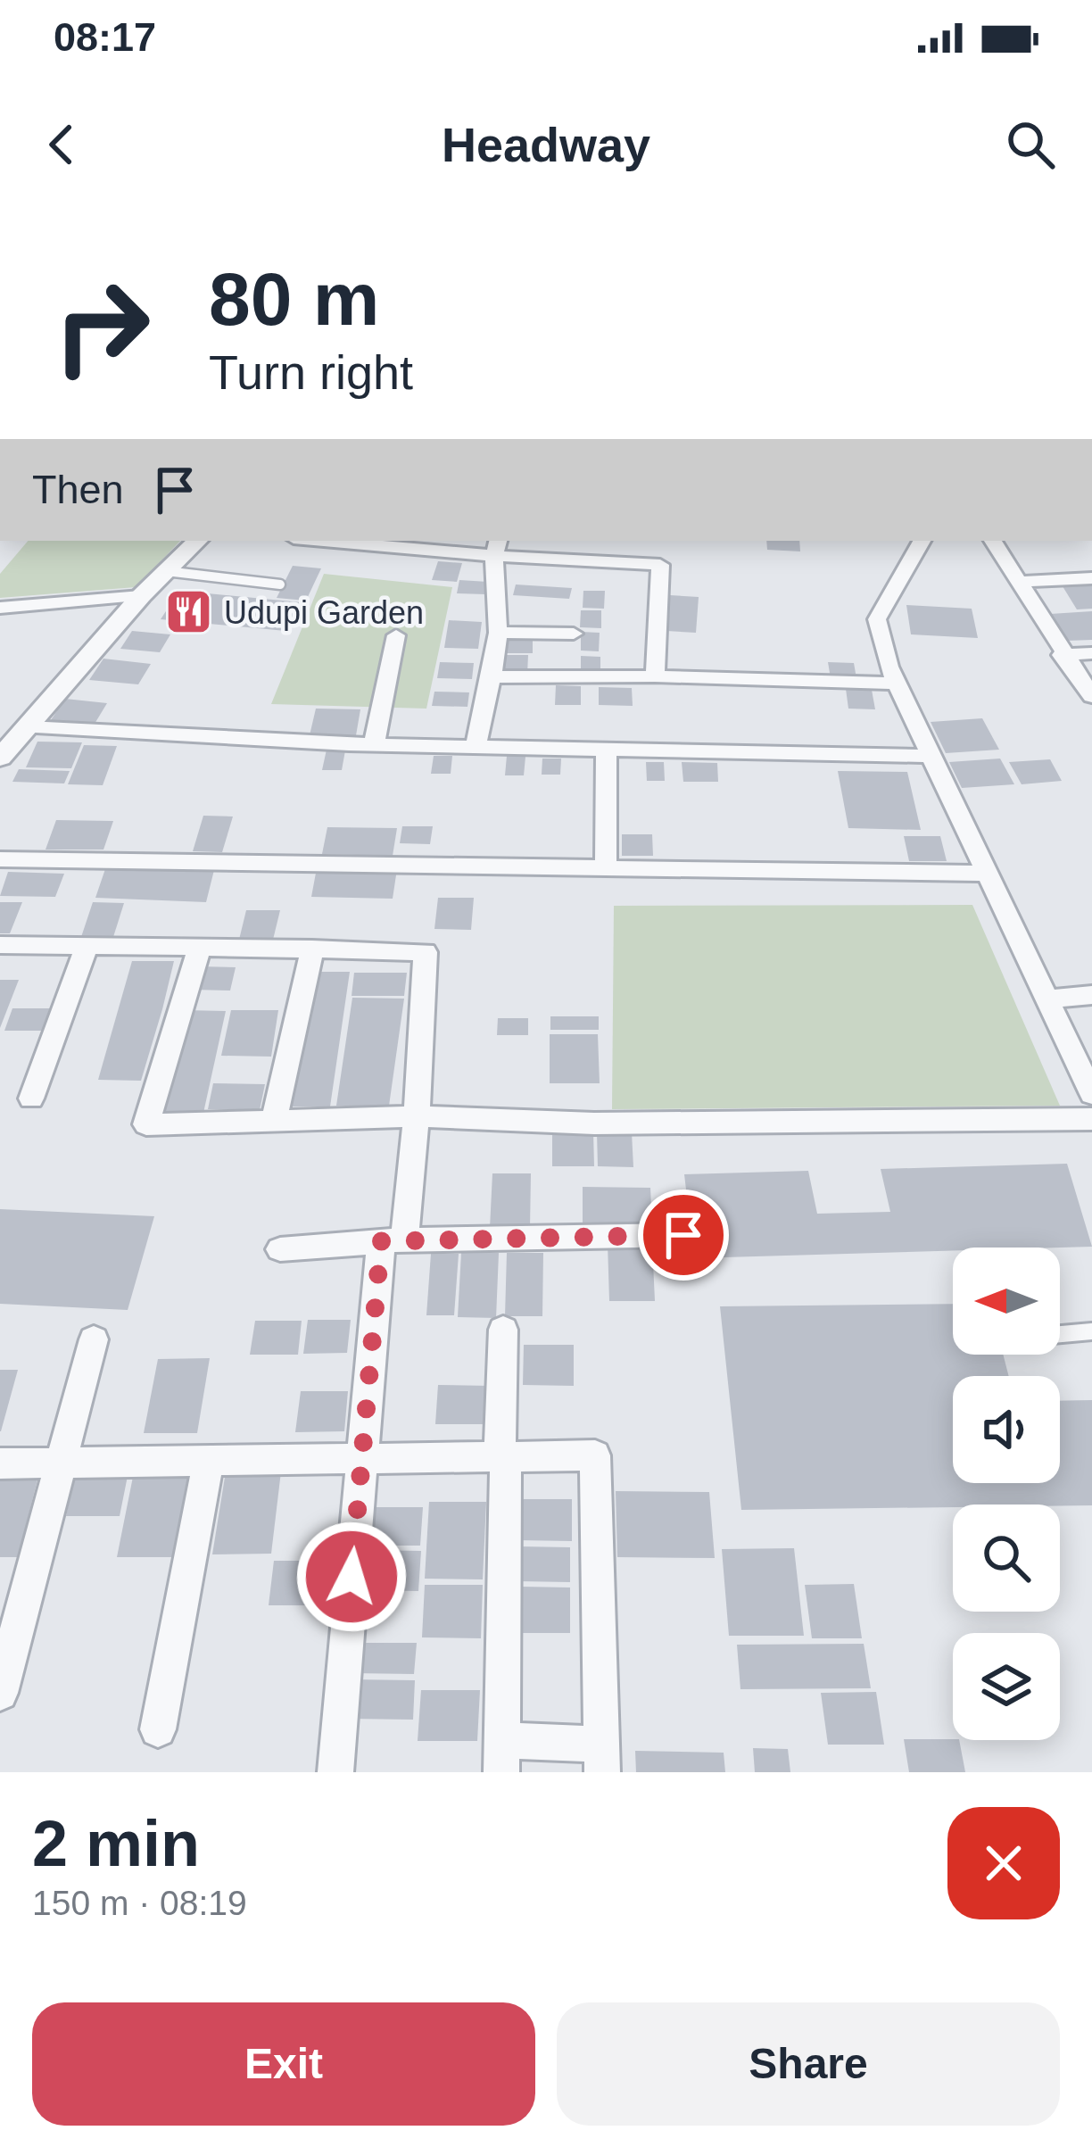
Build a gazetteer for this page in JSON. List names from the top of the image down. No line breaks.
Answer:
{"places":{"restaurant":["Udupi Garden"]},"north":"left","page":{"status":"08:17","header":"Headway","turn":["80 m","Turn right"],"then":"Then","heading":["2 min","150 m · 08:19"],"buttons":["Exit","Share"]}}
